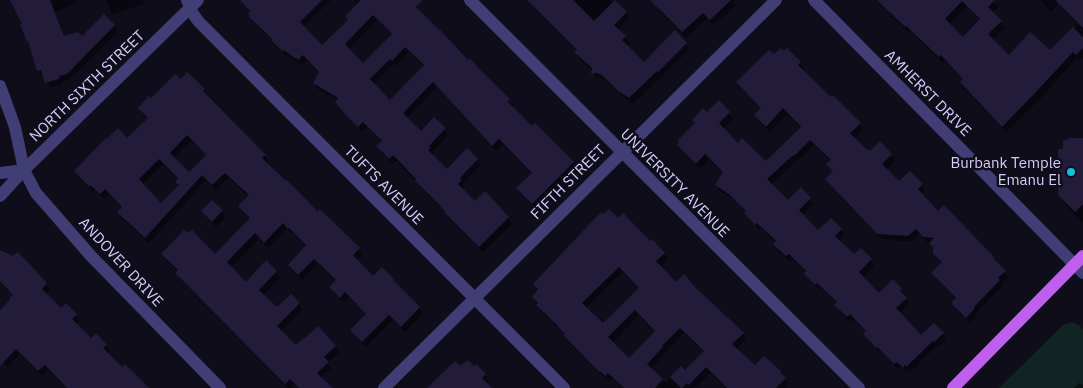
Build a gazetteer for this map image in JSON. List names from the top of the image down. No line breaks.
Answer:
{"streets":{"street":["NORTH SIXTH STREET","AMHERST DRIVE","FIFTH STREET","UNIVERSITY AVENUE","TUFTS AVENUE","ANDOVER DRIVE"]},"crossings":[["NORTH SIXTH STREET","TUFTS AVENUE"],["NORTH SIXTH STREET","ANDOVER DRIVE"],["FIFTH STREET","UNIVERSITY AVENUE"],["FIFTH STREET","TUFTS AVENUE"]],"places":["Burbank Temple Emanu El"]}
